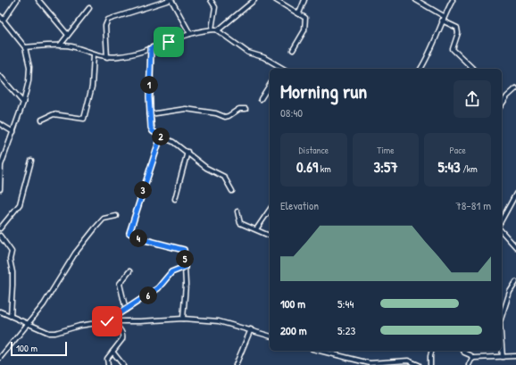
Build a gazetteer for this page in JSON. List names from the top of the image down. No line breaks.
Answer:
{"scale_bar":"100 m","page":{"heading":["Morning run","08:40"],"pins":["1","2","3","4","5","6"],"stats":[["Distance","0.69 km"],["Time","3:57"],["Pace","5:43 /km"]],"chart":["Elevation","78–81 m"],"list":[{"name":"100 m","note":"5:44"},{"name":"200 m","note":"5:23"}],"scale":"100 m"}}
